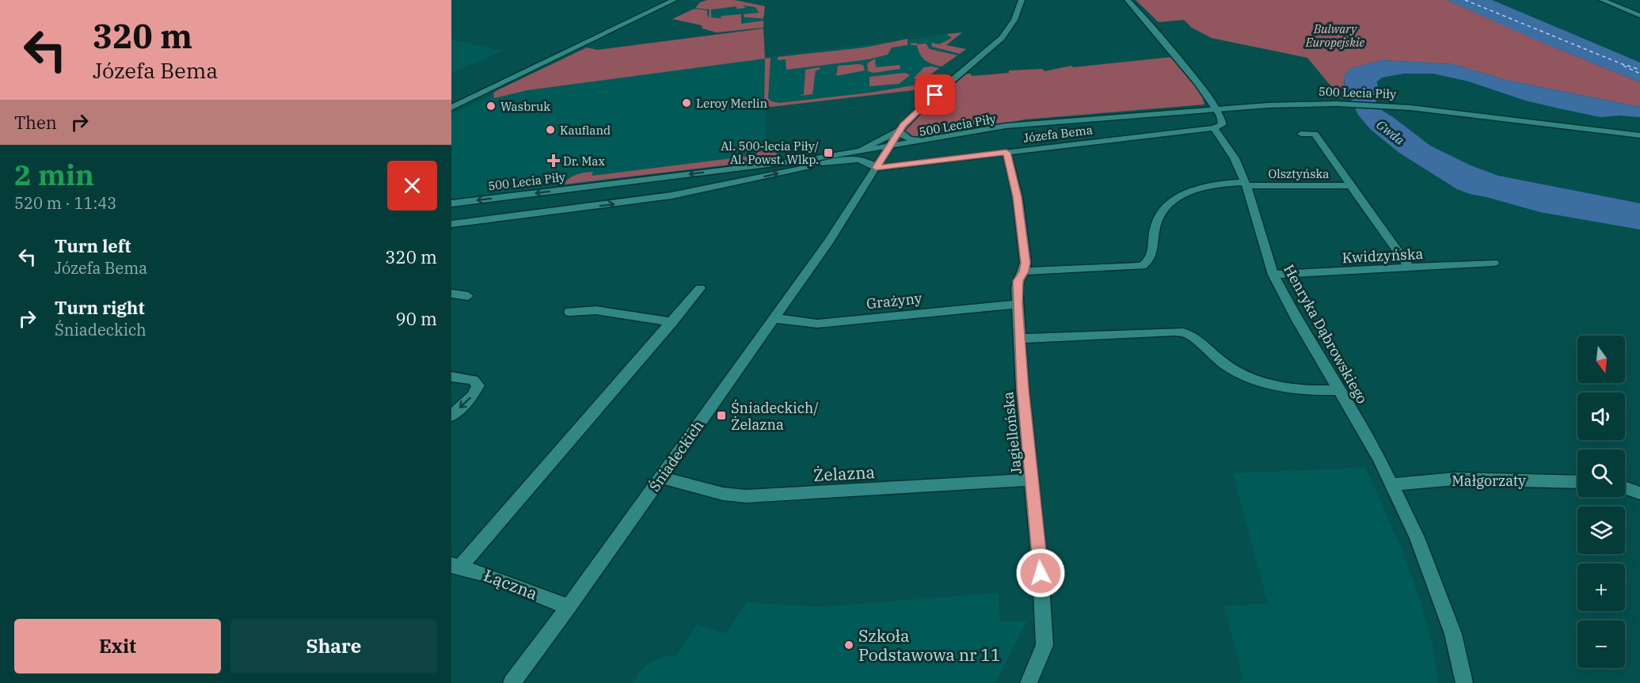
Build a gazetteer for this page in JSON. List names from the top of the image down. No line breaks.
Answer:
{"streets":{"street":["500 Lecia Piły","Józefa Bema","Olsztyńska","Kwidzyńska","Grażyny","Henryka Dąbrowskiego","Jagiellońska","Śniadeckich","Żelazna","Małgorzaty","Łączna"]},"crossings":[["500 Lecia Piły","Śniadeckich"],["Józefa Bema","Henryka Dąbrowskiego"],["Józefa Bema","Jagiellońska"],["Józefa Bema","Śniadeckich"],["Olsztyńska","Kwidzyńska"],["Olsztyńska","Henryka Dąbrowskiego"],["Olsztyńska","Jagiellońska"],["Kwidzyńska","Henryka Dąbrowskiego"],["Grażyny","Jagiellońska"],["Grażyny","Śniadeckich"],["Henryka Dąbrowskiego","Małgorzaty"],["Jagiellońska","Żelazna"],["Śniadeckich","Żelazna"],["Śniadeckich","Łączna"]],"water":["Gwda"],"parks":["Bulwary Europejskie"],"places":{"other":["Leroy Merlin","Wasbruk","Kaufland","Szkoła Podstawowa nr 11"],"transit":["Al. 500-lecia Piły/ Al. Powst. Wlkp.","Śniadeckich/ Żelazna"],"health":["Dr. Max"]},"north":"bottom","page":{"turn":["320 m","Józefa Bema"],"then":"Then","heading":["2 min","520 m · 11:43"],"list":[{"name":"Turn left","note":"Józefa Bema","value":"320 m"},{"name":"Turn right","note":"Śniadeckich","value":"90 m"}],"map_buttons":["+","−"],"buttons":["Exit","Share"]}}
